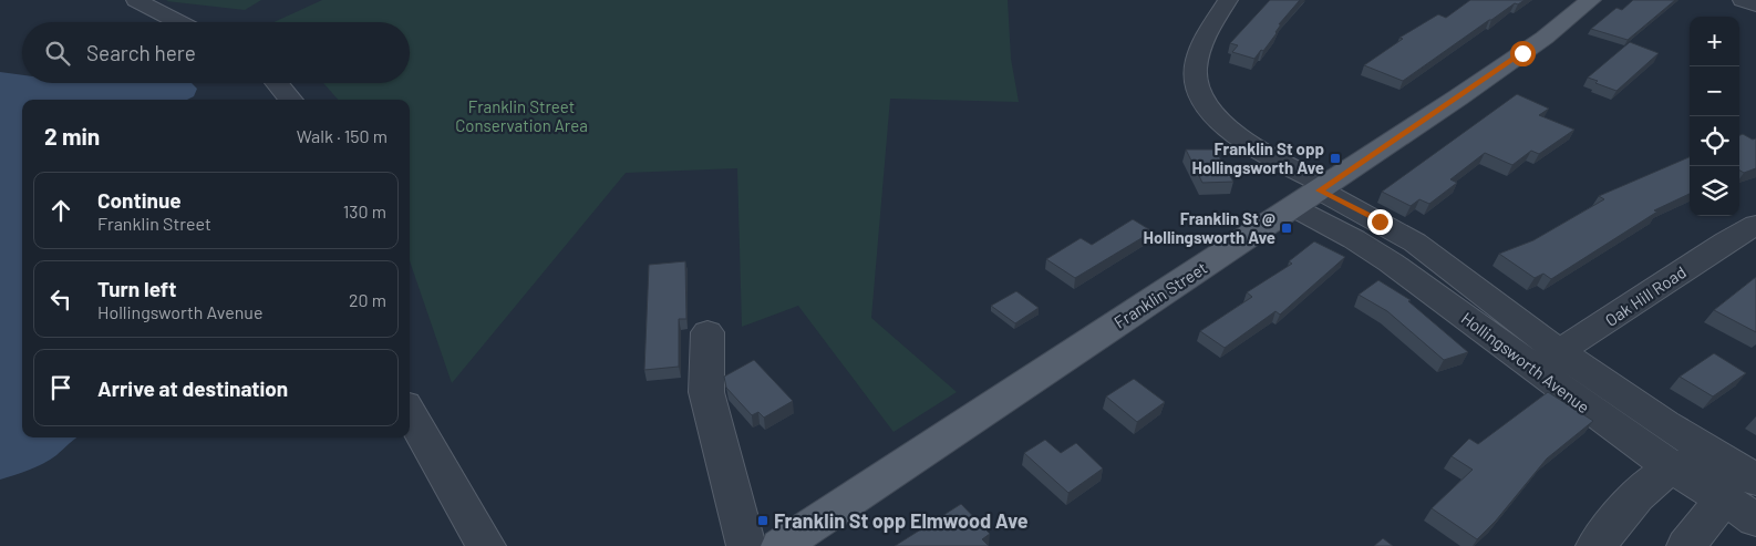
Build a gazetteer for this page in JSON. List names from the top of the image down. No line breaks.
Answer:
{"streets":{"main road":["Franklin Street"],"street":["Oak Hill Road","Hollingsworth Avenue"]},"crossings":[["Franklin Street","Hollingsworth Avenue"],["Oak Hill Road","Hollingsworth Avenue"]],"parks":["Franklin Street Conservation Area"],"places":{"transit":["Franklin St opp Hollingsworth Ave","Franklin St @ Hollingsworth Ave","Franklin St opp Elmwood Ave"]},"page":{"map_buttons":["+","−"],"search":"Search here","heading":["2 min","Walk · 150 m"],"list":[["Continue","Franklin Street","130 m"],["Turn left","Hollingsworth Avenue","20 m"],"Arrive at destination"]}}
